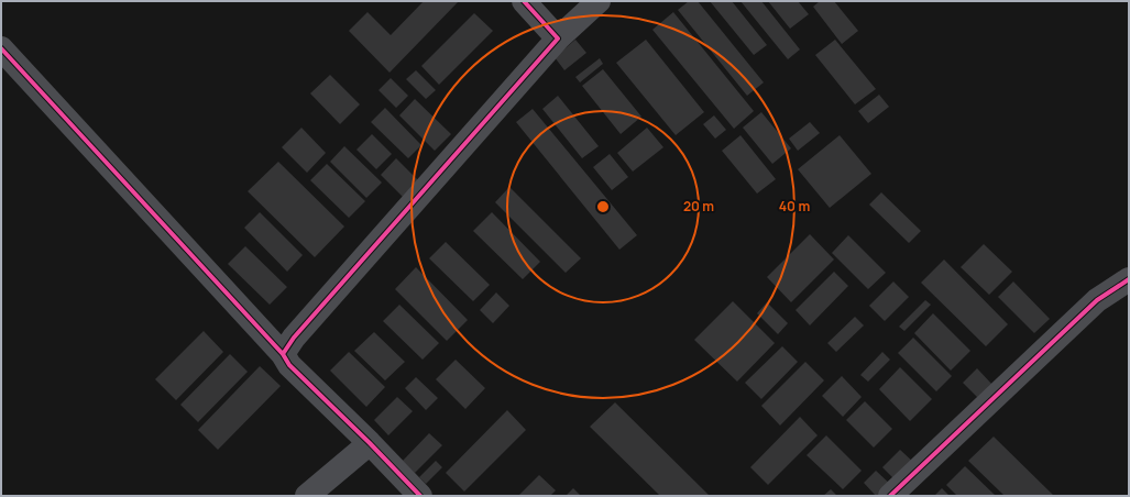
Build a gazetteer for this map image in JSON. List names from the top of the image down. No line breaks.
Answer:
{"rings":["20 m","40 m"]}
